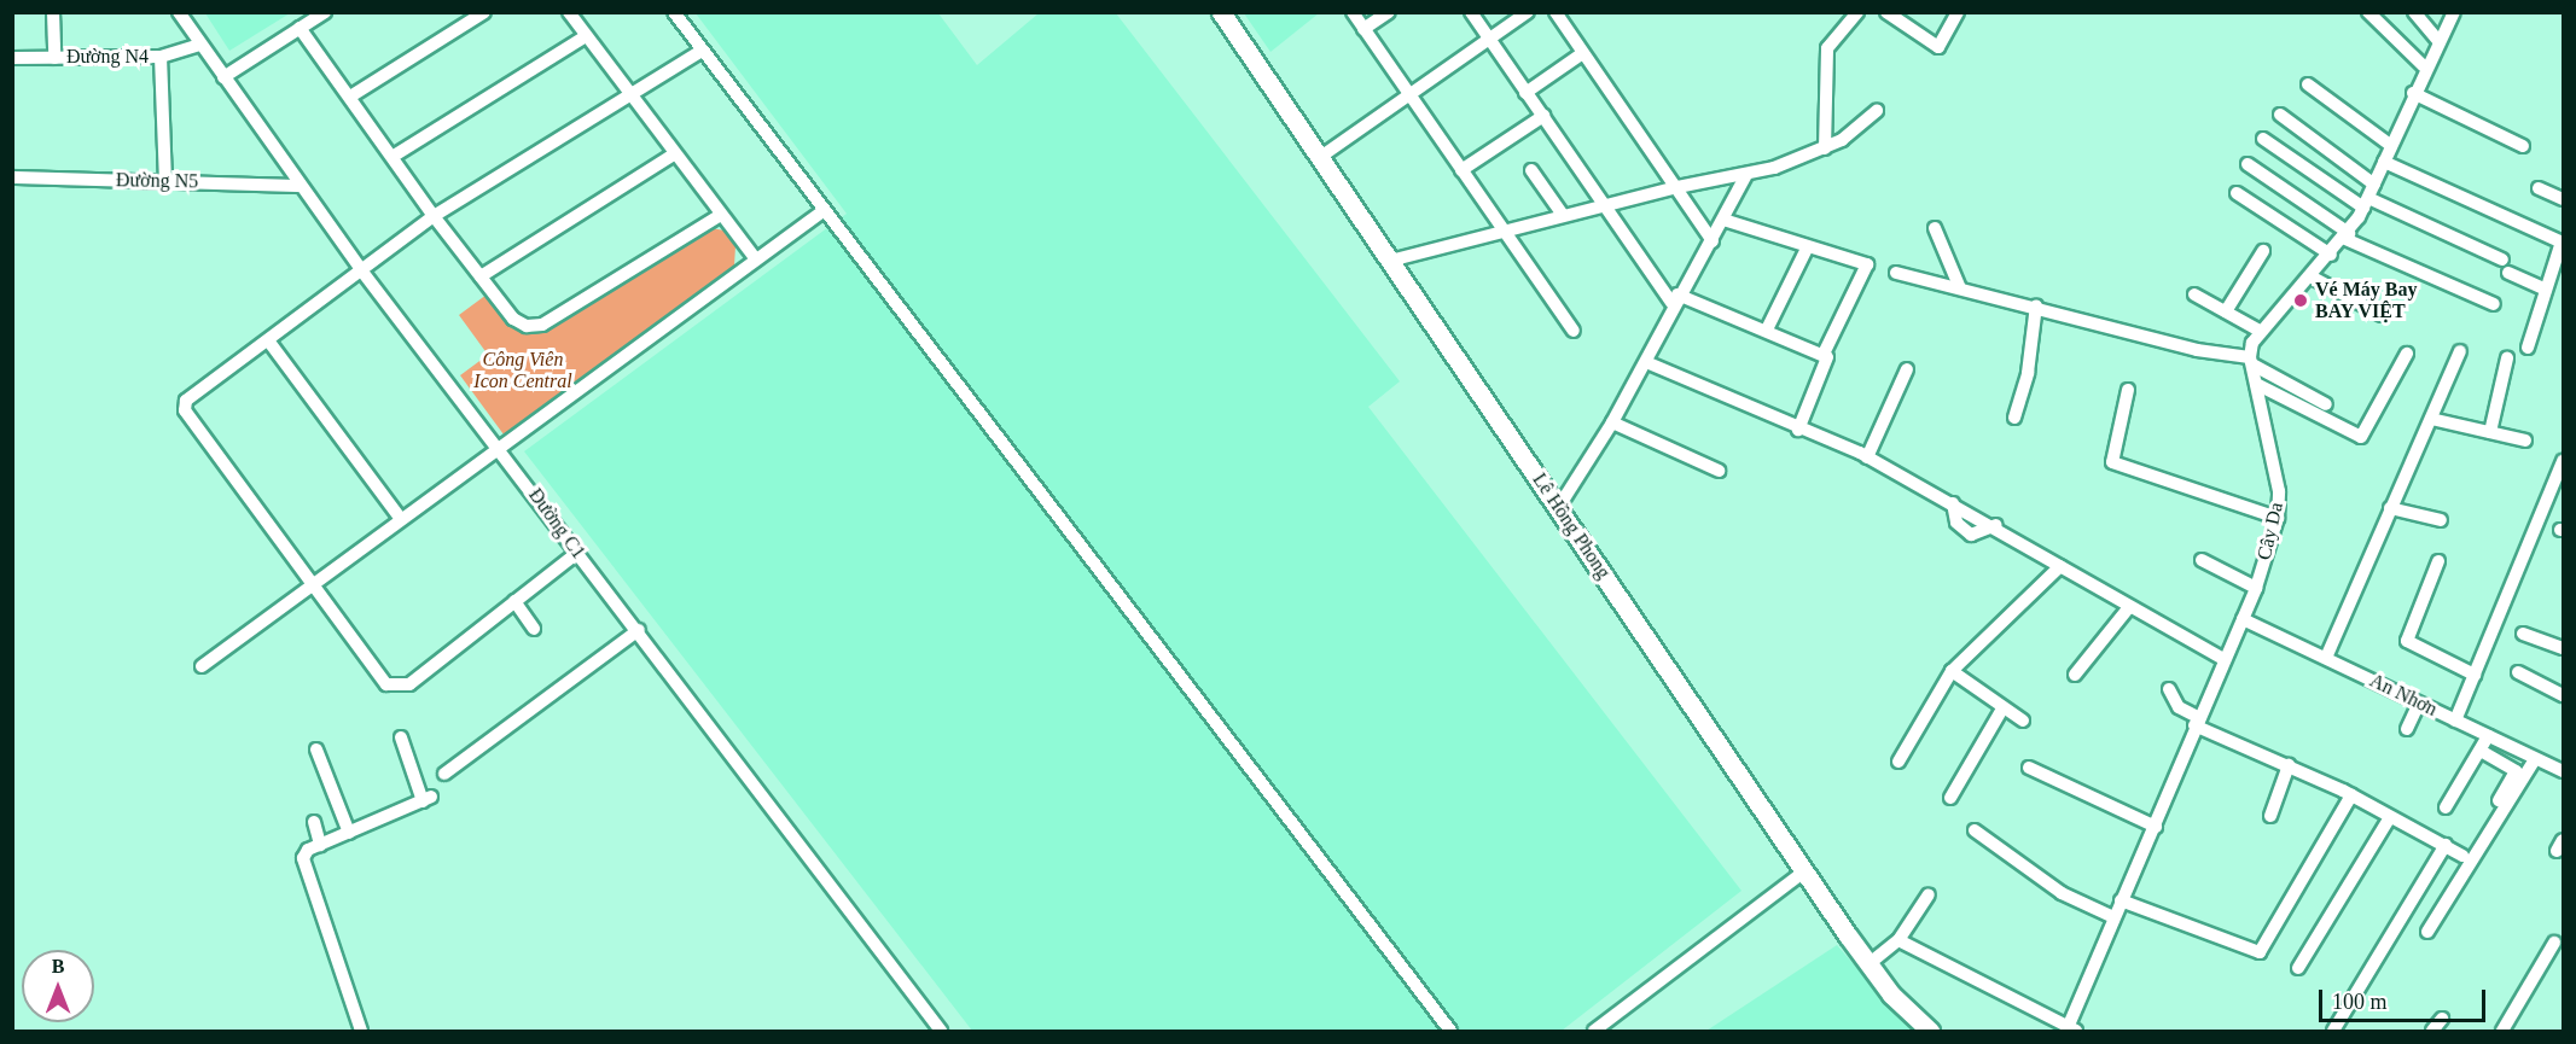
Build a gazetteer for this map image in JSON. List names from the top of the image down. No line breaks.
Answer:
{"streets":{"main road":["Lê Hồng Phong"],"street":["Đường N4","Đường N5","Đường C1","Cây Da","An Nhơn"]},"crossings":[["Đường N4","Đường C1"],["Đường N5","Đường C1"],["Cây Da","An Nhơn"]],"parks":["Công Viên Icon Central"],"places":["Vé Máy Bay BAY VIỆT"],"scale_bar":"100 m","north":"top"}
